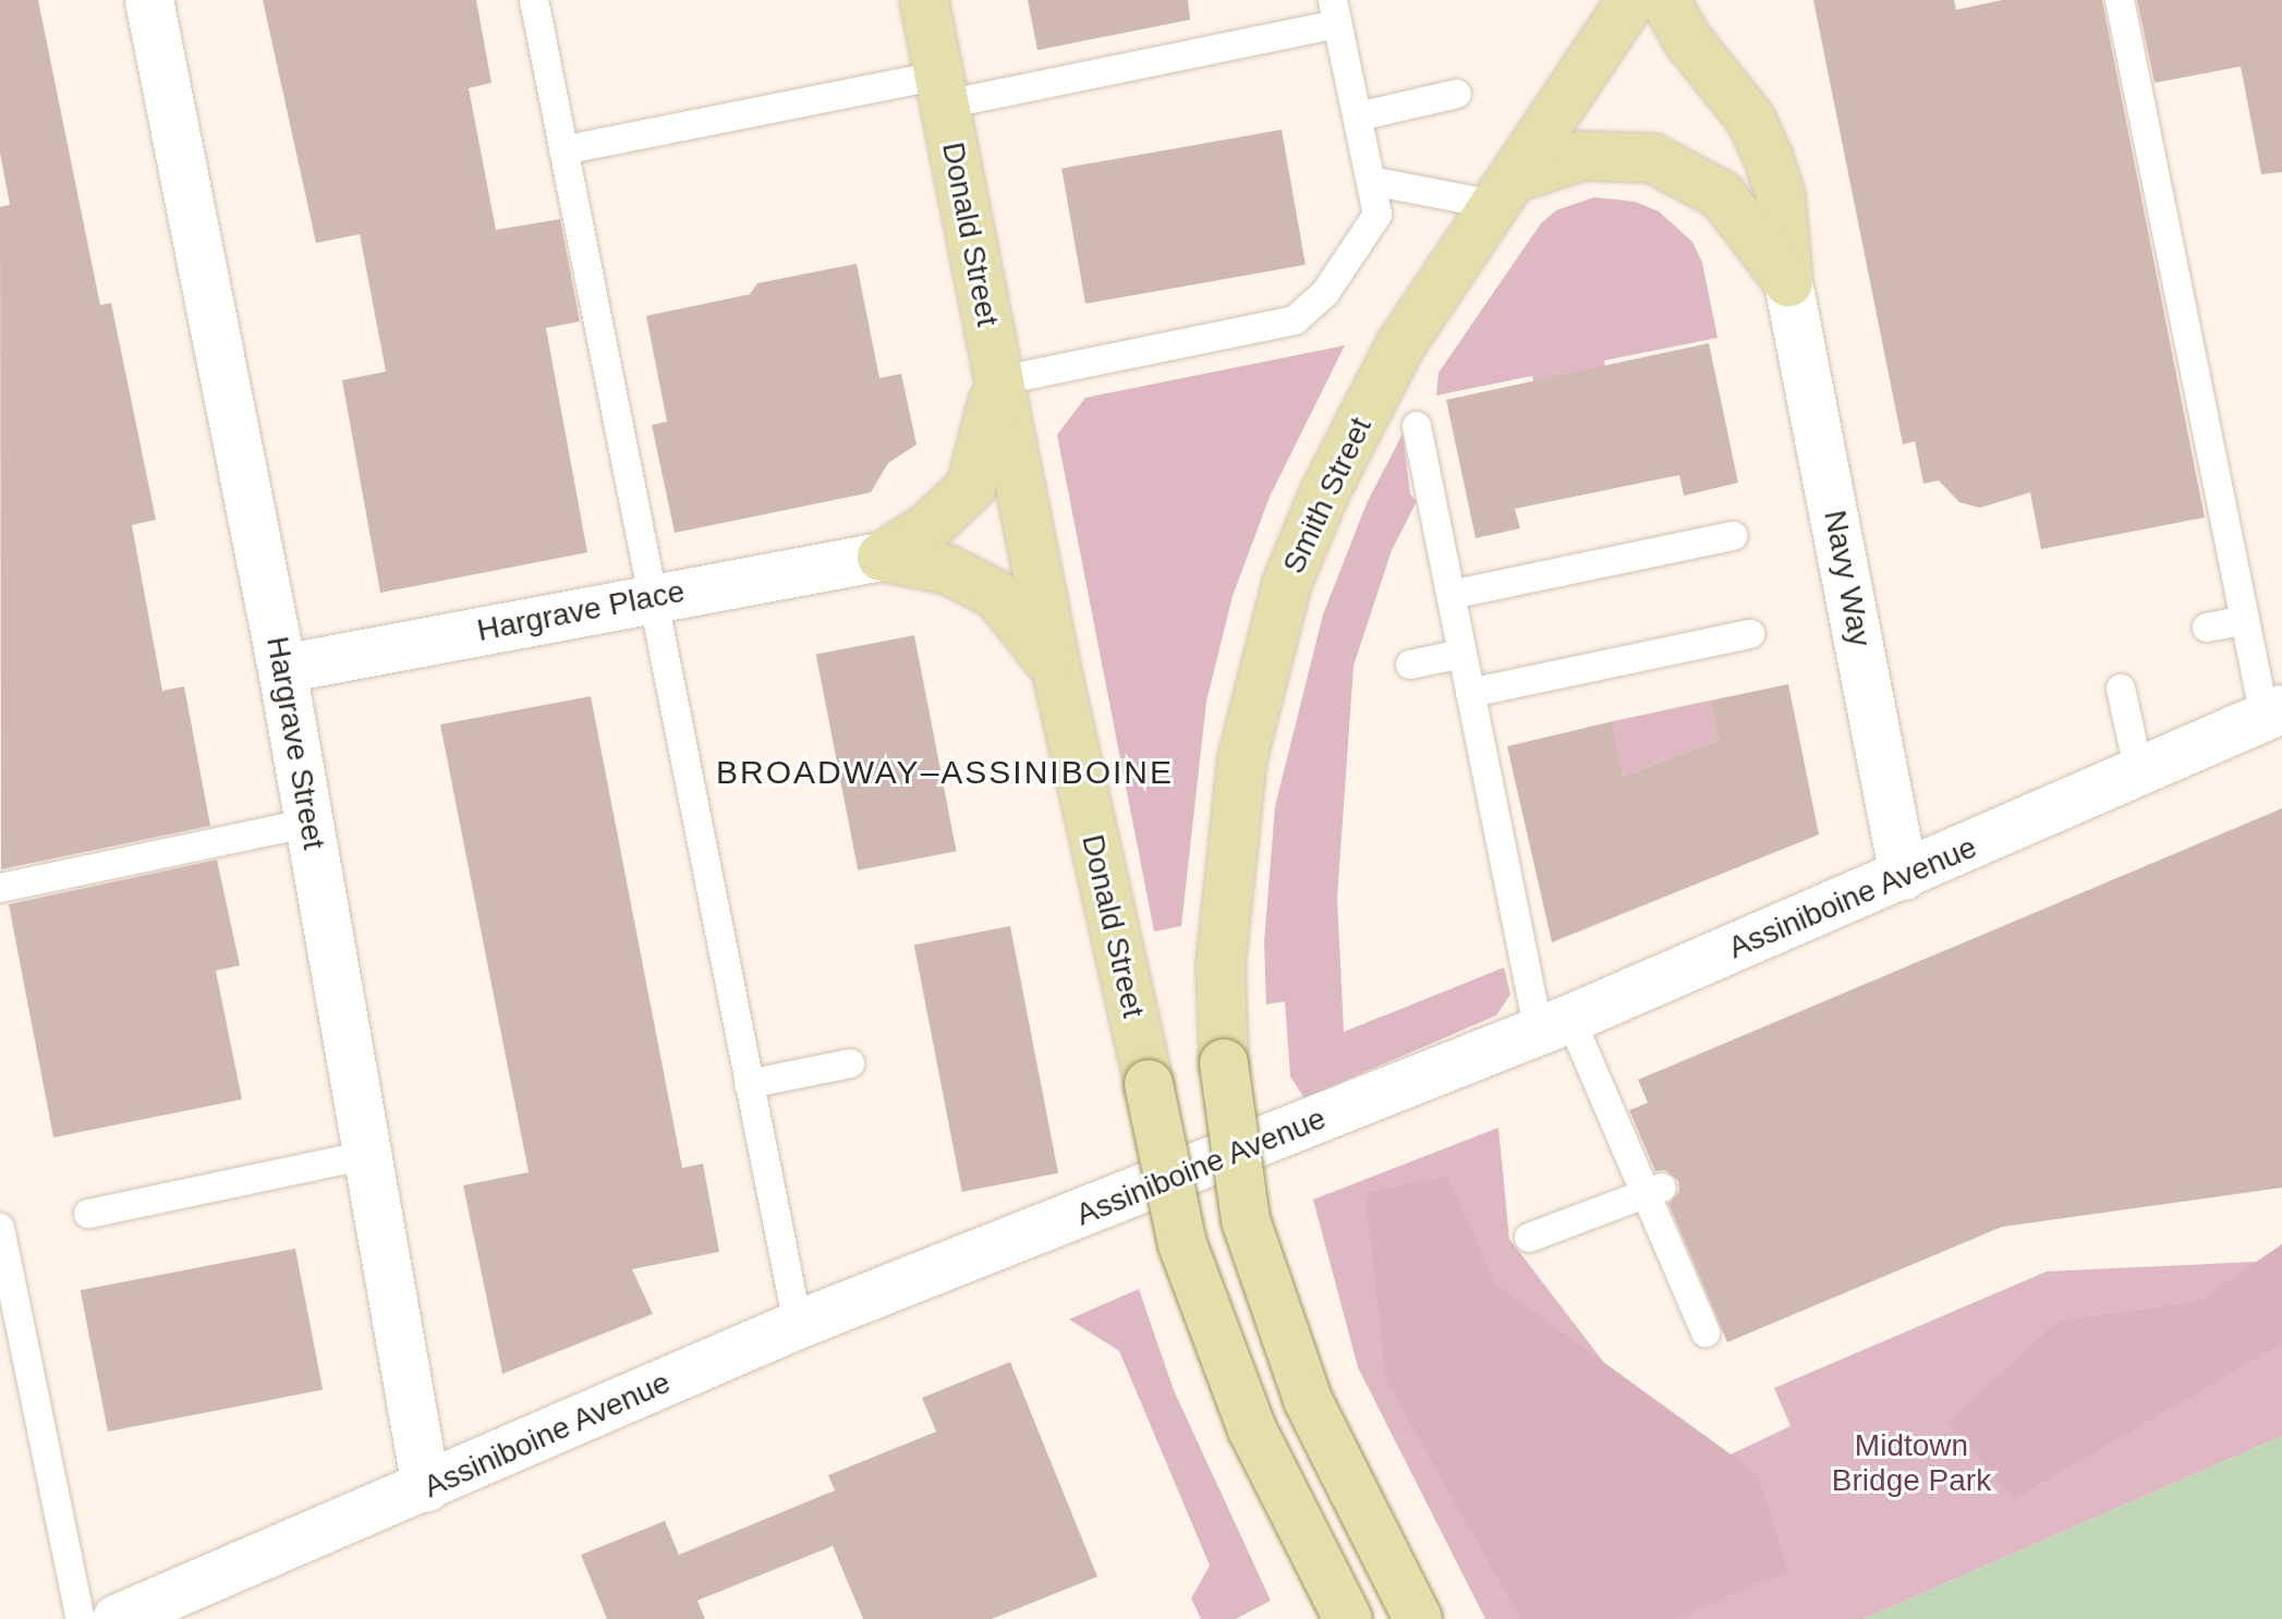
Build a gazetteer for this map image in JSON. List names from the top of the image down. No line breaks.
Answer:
{"streets":{"main road":["Donald Street","Smith Street"],"street":["Navy Way","Hargrave Place","Hargrave Street","Assiniboine Avenue"]},"crossings":[["Navy Way","Assiniboine Avenue"],["Hargrave Place","Hargrave Street"],["Hargrave Street","Assiniboine Avenue"]],"districts":["BROADWAY–ASSINIBOINE"],"parks":["Midtown Bridge Park"]}
